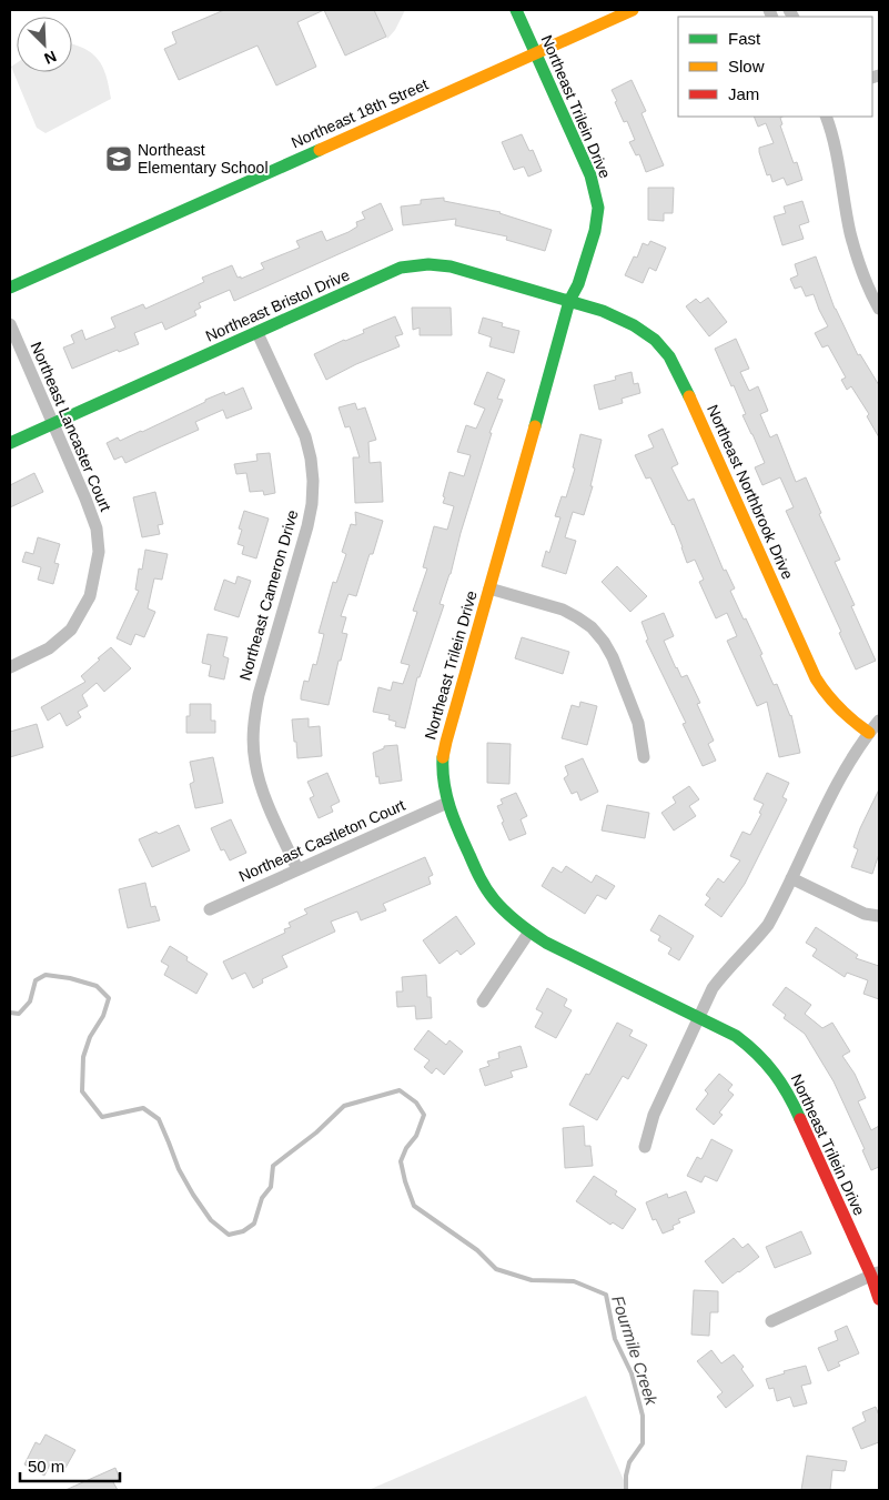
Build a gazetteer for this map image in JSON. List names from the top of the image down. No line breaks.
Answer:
{"streets":{"street":["Northeast Trilein Drive","Northeast 18th Street","Northeast Bristol Drive","Northeast Lancaster Court","Northeast Northbrook Drive","Northeast Cameron Drive","Northeast Castleton Court"]},"crossings":[["Northeast Trilein Drive","Northeast 18th Street"],["Northeast Trilein Drive","Northeast Bristol Drive"],["Northeast Trilein Drive","Northeast Northbrook Drive"],["Northeast Trilein Drive","Northeast Castleton Court"],["Northeast Bristol Drive","Northeast Lancaster Court"],["Northeast Bristol Drive","Northeast Northbrook Drive"],["Northeast Bristol Drive","Northeast Cameron Drive"],["Northeast Cameron Drive","Northeast Castleton Court"]],"water":["Fourmile Creek"],"places":{"school or university":["Northeast Elementary School"]},"legend":["Fast","Slow","Jam"],"scale_bar":"50 m","north":"bottom right"}
